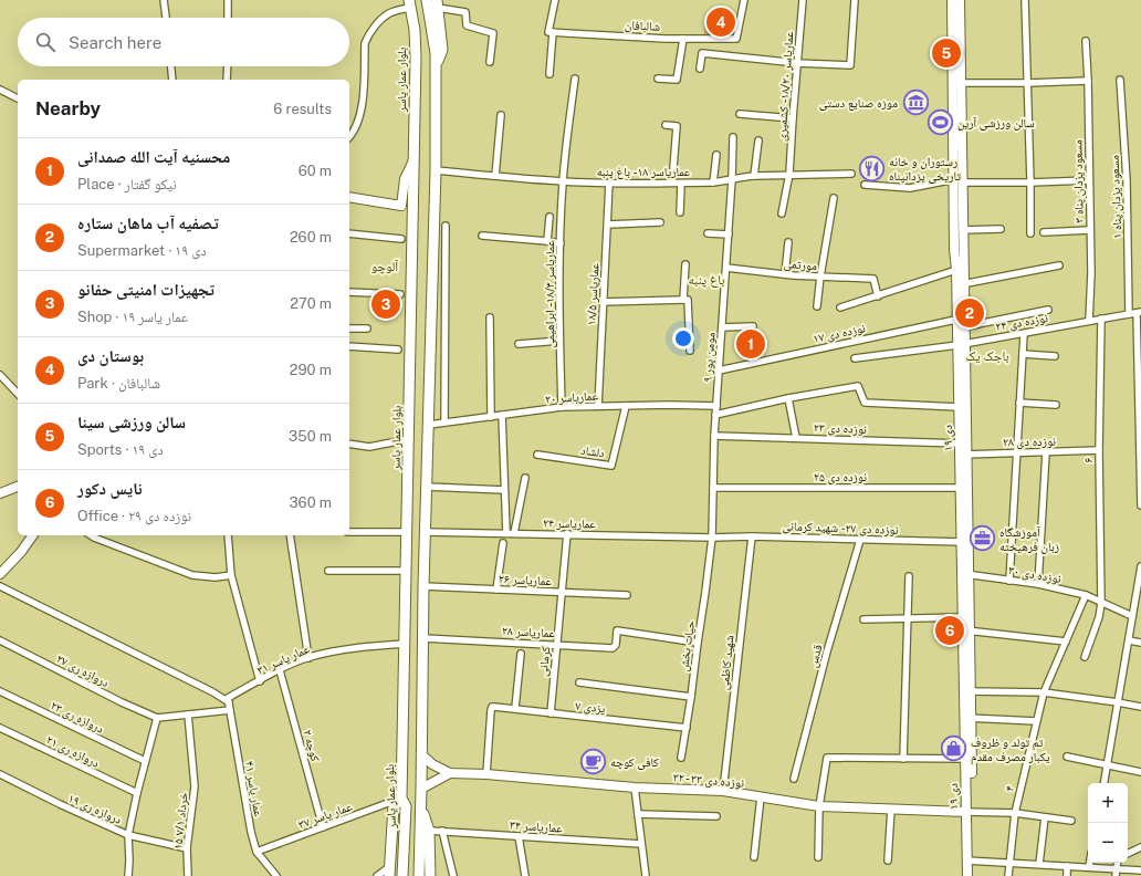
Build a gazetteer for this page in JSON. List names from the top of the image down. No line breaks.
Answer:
{"streets":{"main road":["بلوار عمار یاسر","۱۹ دی","۳۲ - نوزده دی ۳۳"],"street":["شالبافان","عماریاسر ۱۸/۲۰ - کشمیری","عماریاسر ۱۸ - باغ پنبه","۳ مسعود یزدان پناه","۱ مسعود یزدان پناه","مورتمی","عماریاسر ۱۸/۳ - ابراهیمی","عماریاسر ۱۸/۵","نوزده دی ۲۴","نوزده دی ۱۷","مومن پور ۹","عماریاسر ۲۰","نوزده دی ۲۳","نوزده دی ۲۸","دلشاد","۶","نوزده دی ۲۵","عماریاسر ۲۴","نوزده دی ۲۷ - شهید کرمانی","نوزده دی ۳۰","عماریاسر ۲۶","عماریاسر ۲۸","حیات بخش","قدس","عمار یاسر ۳۱","کرمانی","شهید کاظمی","دروازه ری ۲۷","یزدی ۷","دروازه ری ۲۳","کوچه ۲","دروازه ری ۲۱","عمار یاسر ۴۱","۴","دروازه ری ۱۹","عمار یاسر ۳۷","۱۵ خرداد ۷/۱","عماریاسر ۳۴"]},"crossings":[["بلوار عمار یاسر","عمار یاسر ۳۱"],["بلوار عمار یاسر","عمار یاسر ۳۷"],["عماریاسر ۱۸/۲۰ - کشمیری","عماریاسر ۱۸ - باغ پنبه"],["عماریاسر ۱۸ - باغ پنبه","عماریاسر ۱۸/۳ - ابراهیمی"],["عماریاسر ۱۸ - باغ پنبه","عماریاسر ۱۸/۵"],["عماریاسر ۱۸ - باغ پنبه","مومن پور ۹"],["۳ مسعود یزدان پناه","نوزده دی ۲۴"],["۱ مسعود یزدان پناه","نوزده دی ۲۴"],["مورتمی","مومن پور ۹"],["عماریاسر ۱۸/۳ - ابراهیمی","عماریاسر ۲۰"],["عماریاسر ۱۸/۵","عماریاسر ۲۰"],["نوزده دی ۲۴","۱۹ دی"],["نوزده دی ۲۴","۶"],["نوزده دی ۱۷","مومن پور ۹"],["نوزده دی ۱۷","۱۹ دی"],["مومن پور ۹","عماریاسر ۲۰"],["مومن پور ۹","نوزده دی ۲۳"],["مومن پور ۹","نوزده دی ۲۵"],["مومن پور ۹","عماریاسر ۲۴"],["مومن پور ۹","نوزده دی ۲۷ - شهید کرمانی"],["مومن پور ۹","حیات بخش"],["عماریاسر ۲۰","دلشاد"],["نوزده دی ۲۳","۱۹ دی"],["۱۹ دی","نوزده دی ۲۸"],["۱۹ دی","نوزده دی ۲۵"],["۱۹ دی","نوزده دی ۲۷ - شهید کرمانی"],["۱۹ دی","نوزده دی ۳۰"],["۱۹ دی","۳۲ - نوزده دی ۳۳"],["نوزده دی ۲۸","۶"],["۶","نوزده دی ۳۰"],["عماریاسر ۲۴","نوزده دی ۲۷ - شهید کرمانی"],["عماریاسر ۲۴","حیات بخش"],["عماریاسر ۲۴","کرمانی"],["نوزده دی ۲۷ - شهید کرمانی","حیات بخش"],["نوزده دی ۲۷ - شهید کرمانی","قدس"],["نوزده دی ۲۷ - شهید کرمانی","شهید کاظمی"],["نوزده دی ۳۰","۴"],["عماریاسر ۲۶","کرمانی"],["عماریاسر ۲۸","حیات بخش"],["عماریاسر ۲۸","کرمانی"],["حیات بخش","یزدی ۷"],["عمار یاسر ۳۱","کوچه ۲"],["عمار یاسر ۳۱","عمار یاسر ۴۱"],["کرمانی","یزدی ۷"],["شهید کاظمی","۳۲ - نوزده دی ۳۳"],["یزدی ۷","۳۲ - نوزده دی ۳۳"],["کوچه ۲","عمار یاسر ۳۷"],["عمار یاسر ۴۱","عمار یاسر ۳۷"],["دروازه ری ۱۹","۱۵ خرداد ۷/۱"]],"districts":["آلوچو","باغ پنبه","باجک یک"],"places":{"museum":["موزه صنایع دستی"],"sports":["سالن ورزشی آرین"],"restaurant":["رستوران و خانه تاریخی یزدانپناه"],"office":["آموزشگاه زبان فرهیخته"],"shop":["تم تولد و ظروف یکبار مصرف مقدم"],"cafe":["کافی کوچه"]},"page":{"pins":["4","5","3","2","1","6"],"search":"Search here","heading":["Nearby","6 results"],"list":[{"mark":"1","name":"محسنیه آیت الله صمدانی","note":"Place · نیکو گفتار","value":"60 m"},{"mark":"2","name":"تصفیه آب ماهان ستاره","note":"Supermarket · ۱۹ دی","value":"260 m"},{"mark":"3","name":"تجهیزات امنیتی حفانو","note":"Shop · عمار یاسر ۱۹","value":"270 m"},{"mark":"4","name":"بوستان دی","note":"Park · شالبافان","value":"290 m"},{"mark":"5","name":"سالن ورزشی سینا","note":"Sports · ۱۹ دی","value":"350 m"},{"mark":"6","name":"نایس دکور","note":"Office · نوزده دی ۲۹","value":"360 m"}],"map_buttons":["+","−"]}}
